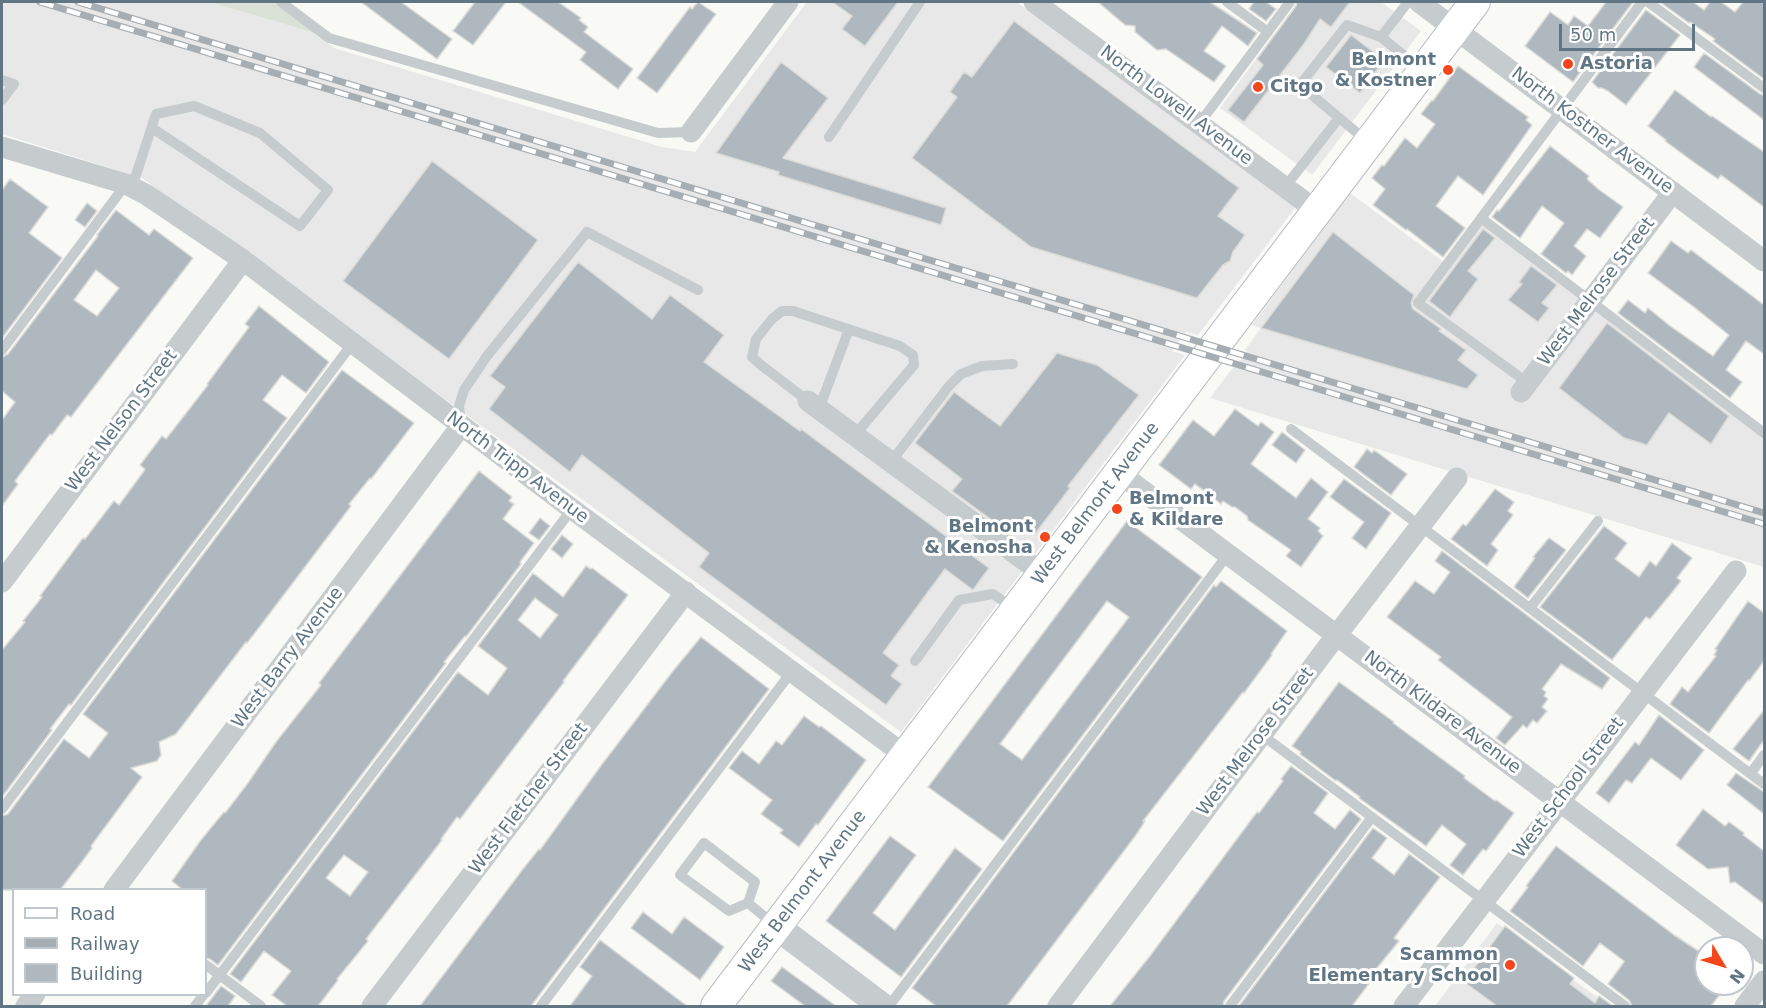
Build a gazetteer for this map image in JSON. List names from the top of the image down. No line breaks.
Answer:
{"streets":{"main road":["West Belmont Avenue"],"street":["North Lowell Avenue","North Kostner Avenue","West Melrose Street","West Nelson Street","North Tripp Avenue","West Barry Avenue","North Kildare Avenue","West School Street","West Fletcher Street"]},"crossings":[["North Lowell Avenue","West Belmont Avenue"],["North Kostner Avenue","West Melrose Street"],["North Kostner Avenue","West Belmont Avenue"],["West Melrose Street","North Kildare Avenue"],["West Nelson Street","North Tripp Avenue"],["North Tripp Avenue","West Belmont Avenue"],["North Tripp Avenue","West Barry Avenue"],["North Tripp Avenue","West Fletcher Street"],["West Belmont Avenue","North Kildare Avenue"],["North Kildare Avenue","West School Street"]],"places":["Astoria","Belmont & Kostner","Citgo","Belmont & Kildare","Belmont & Kenosha","Scammon Elementary School"],"legend":["Road","Railway","Building"],"scale_bar":"50 m","north":"bottom right"}
